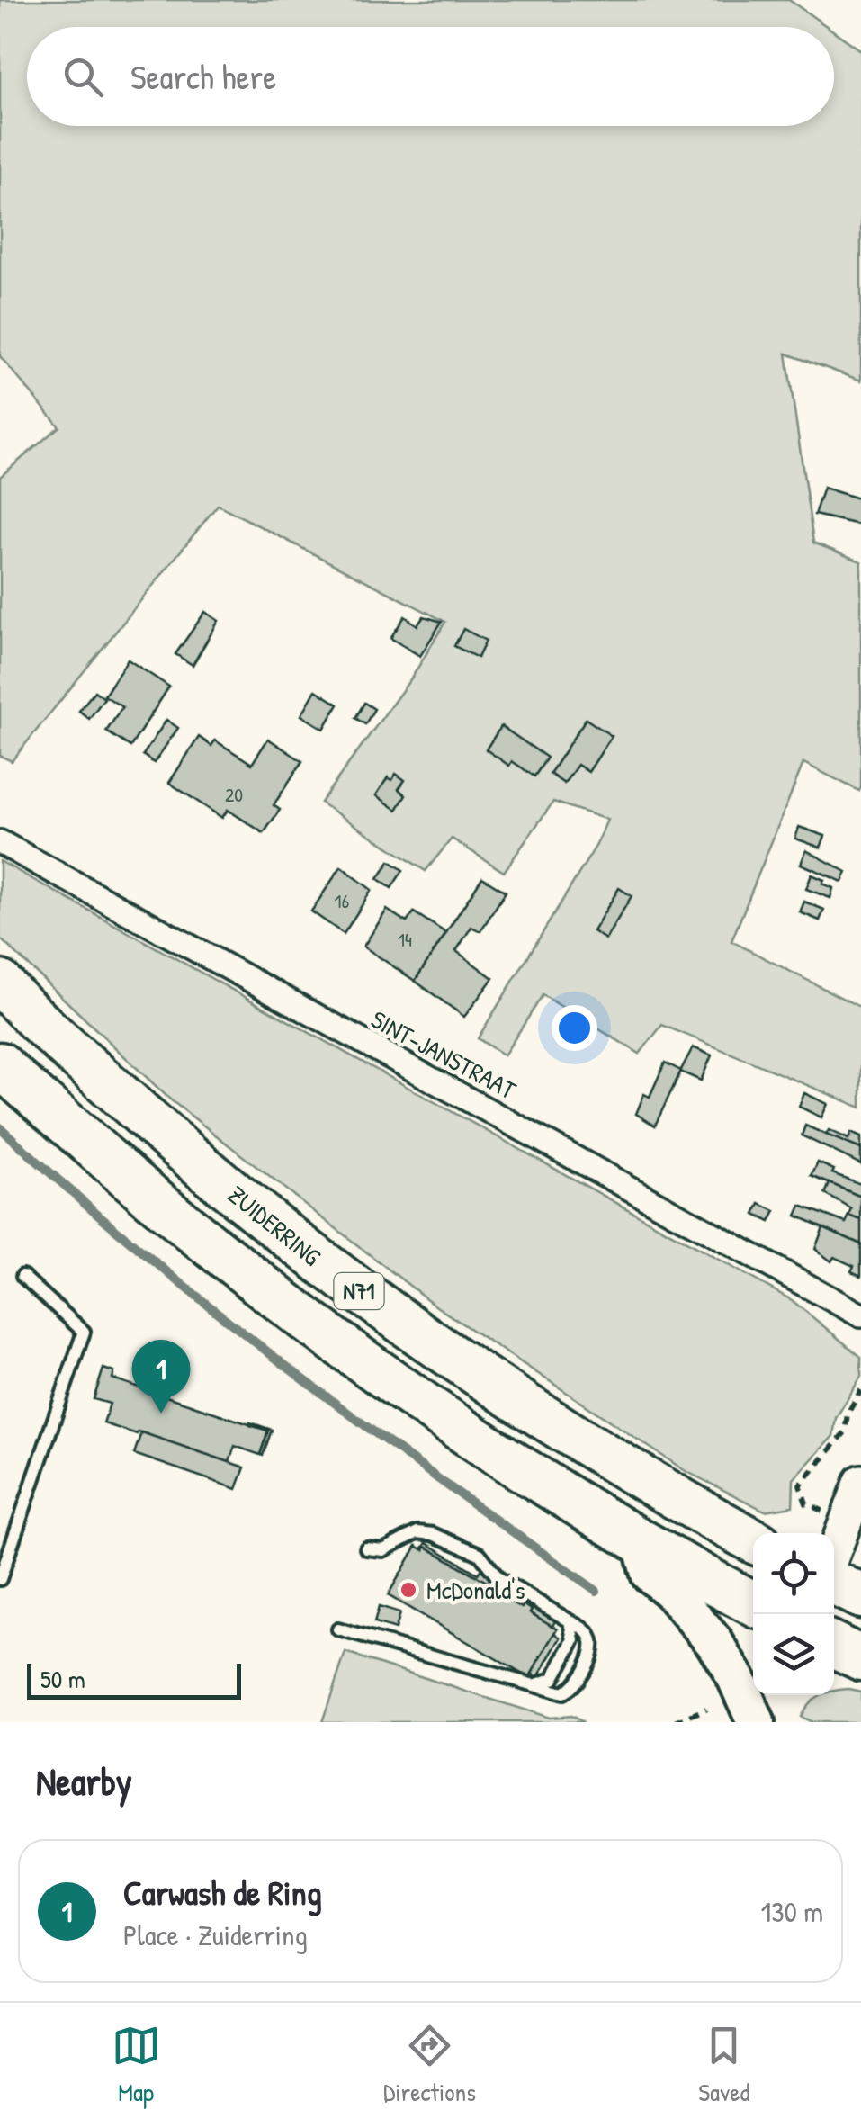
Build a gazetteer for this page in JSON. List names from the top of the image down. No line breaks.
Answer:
{"streets":{"highway":["ZUIDERRING","N71"],"street":["SINT-JANSTRAAT"]},"places":["McDonald's"],"house_numbers":["20","16","14"],"scale_bar":"50 m","page":{"search":"Search here","pins":"1","scale":"50 m","heading":"Nearby","list":[{"mark":"1","name":"Carwash de Ring","note":"Place · Zuiderring","value":"130 m"}],"nav":["Map","Directions","Saved"]}}
